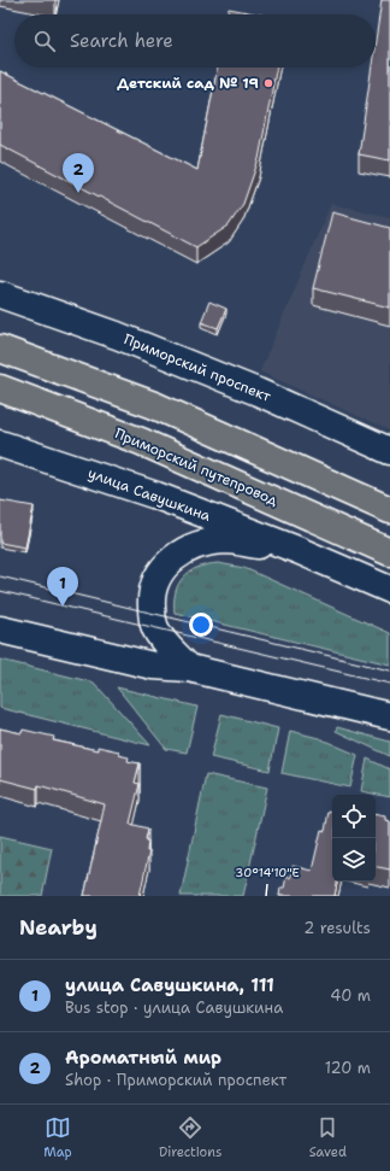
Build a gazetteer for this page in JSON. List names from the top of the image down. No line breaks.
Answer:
{"streets":{"main road":["Приморский проспект","Приморский путепровод","улица Савушкина"]},"places":["Детский сад № 19"],"page":{"search":"Search here","pins":["2","1"],"heading":["Nearby","2 results"],"list":[{"mark":"1","name":"улица Савушкина, 111","note":"Bus stop · улица Савушкина","value":"40 m"},{"mark":"2","name":"Ароматный мир","note":"Shop · Приморский проспект","value":"120 m"}],"nav":["Map","Directions","Saved"]},"coordinates":["30°14'10\"E"]}
